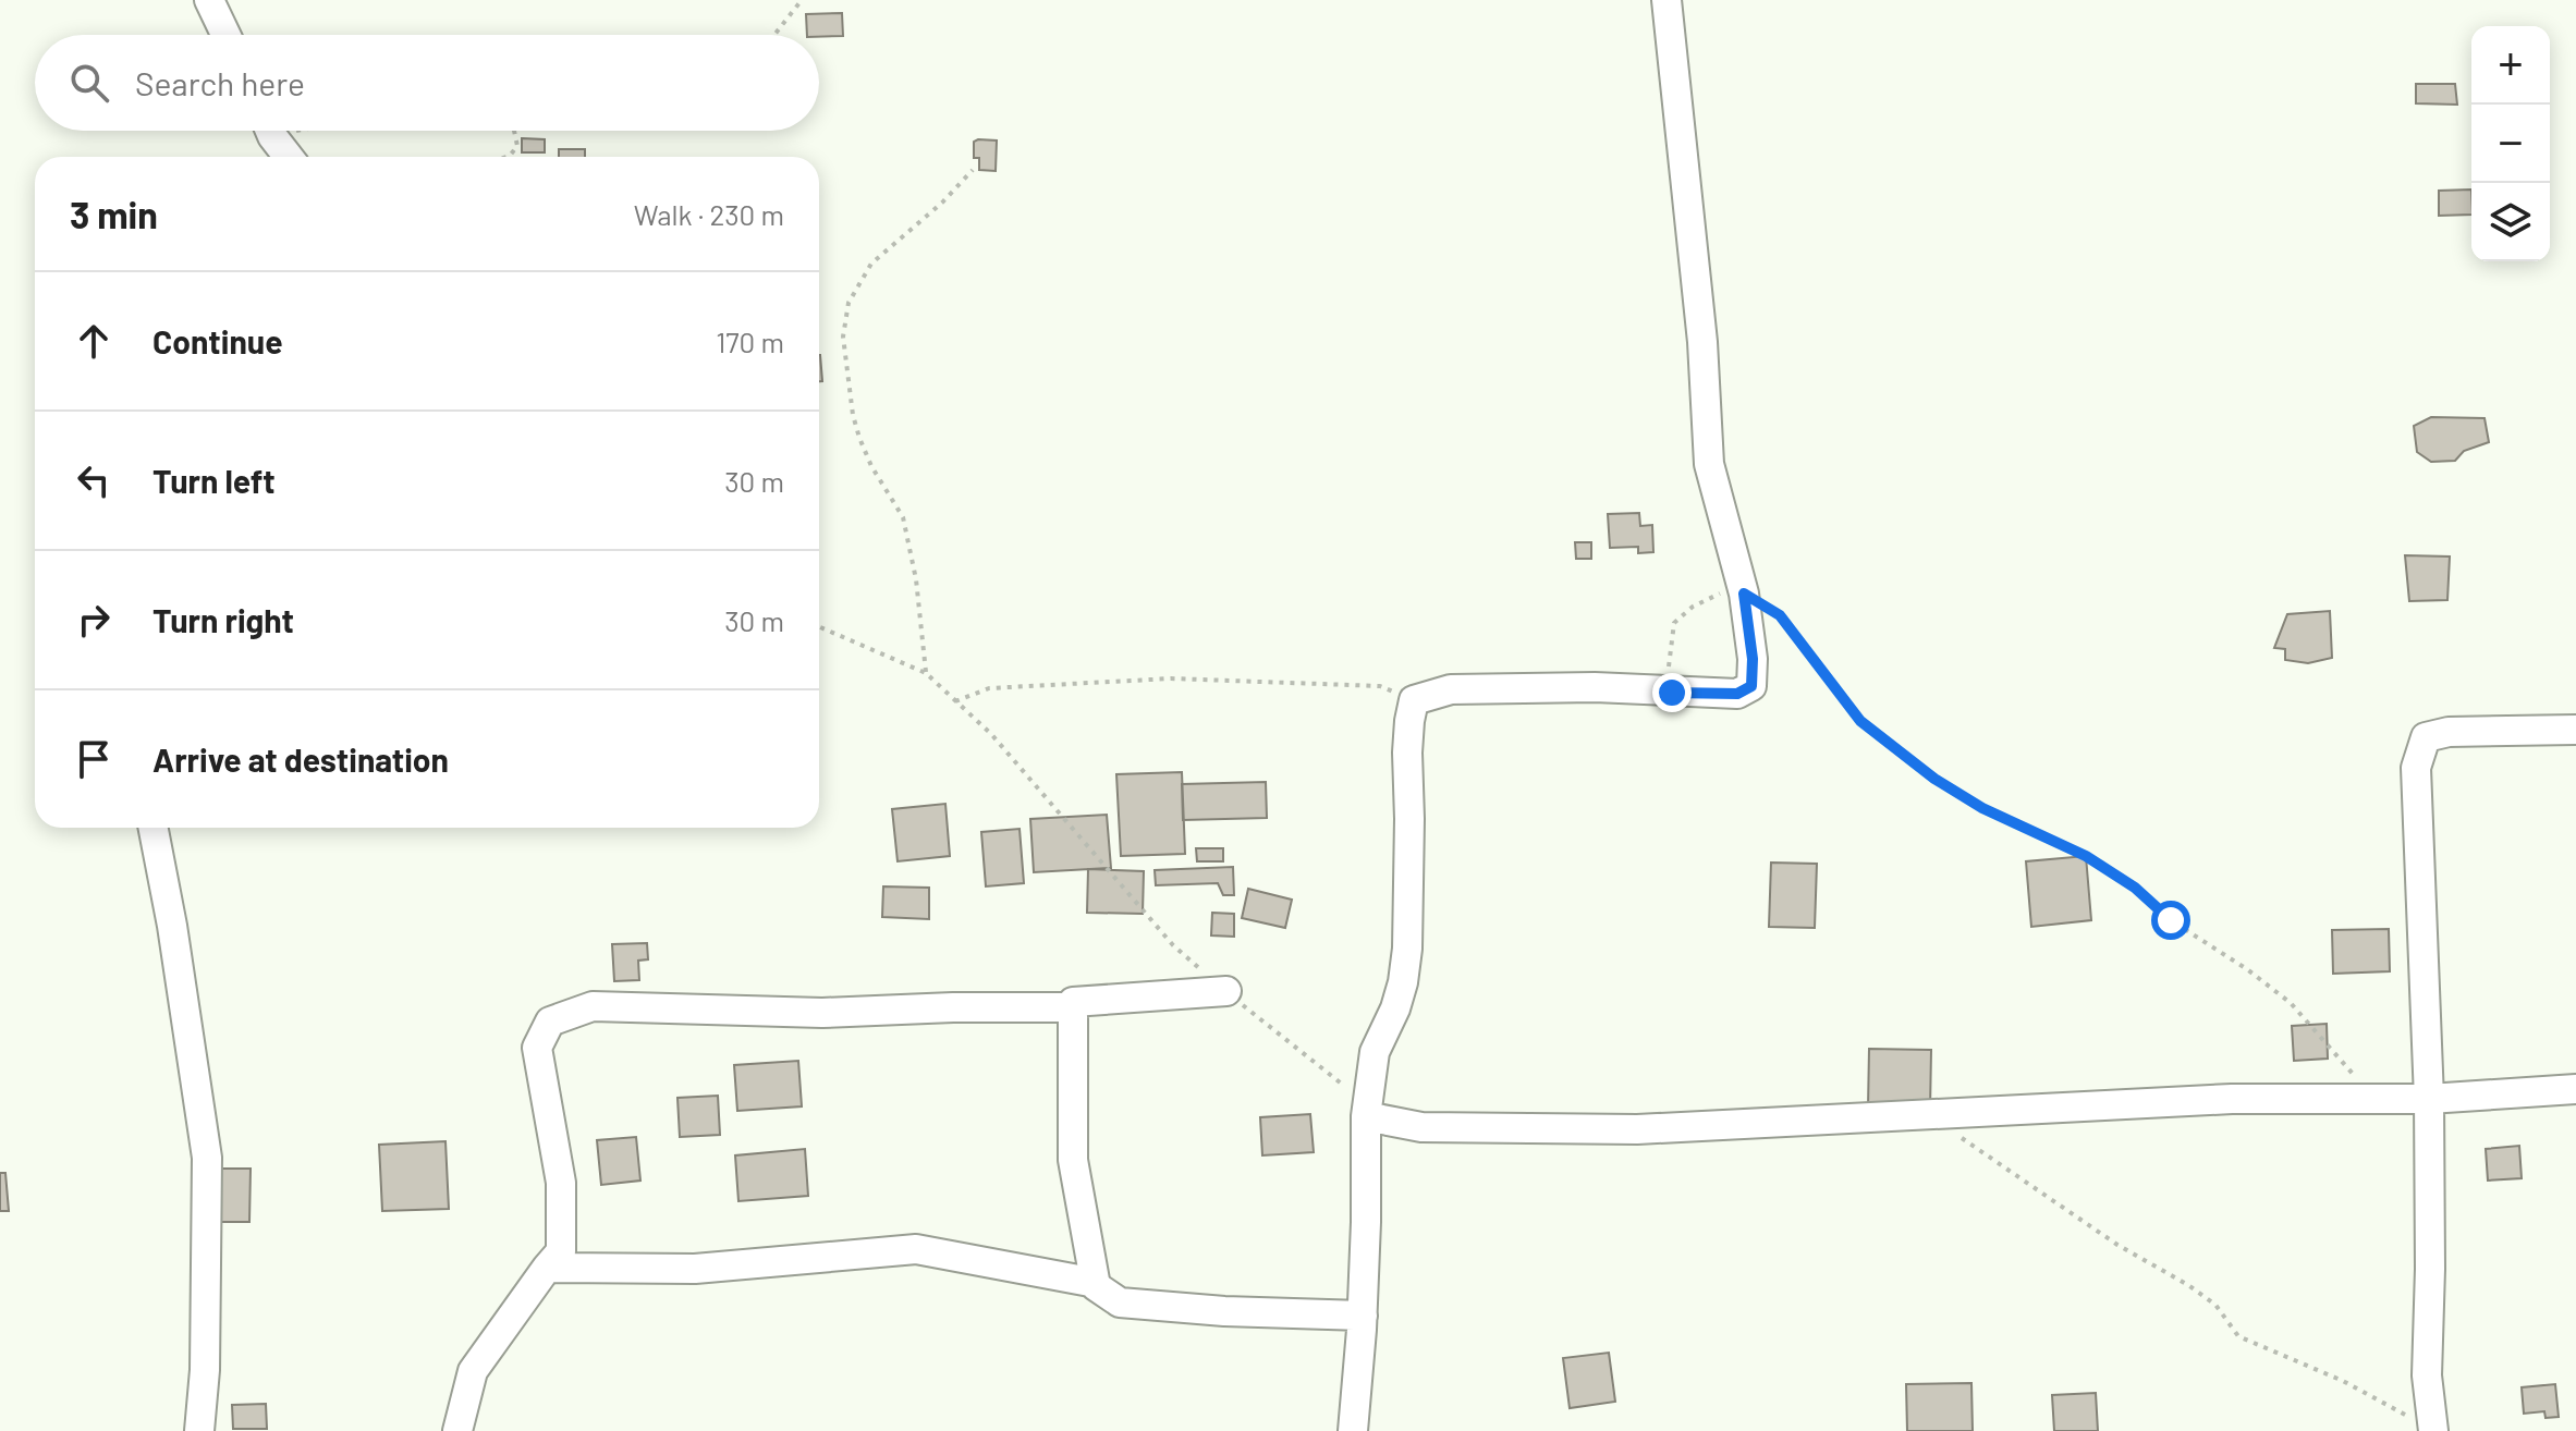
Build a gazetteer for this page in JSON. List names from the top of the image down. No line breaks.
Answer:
{"page":{"map_buttons":["+","−"],"search":"Search here","heading":["3 min","Walk · 230 m"],"list":[["Continue","170 m"],["Turn left","30 m"],["Turn right","30 m"],"Arrive at destination"]}}
